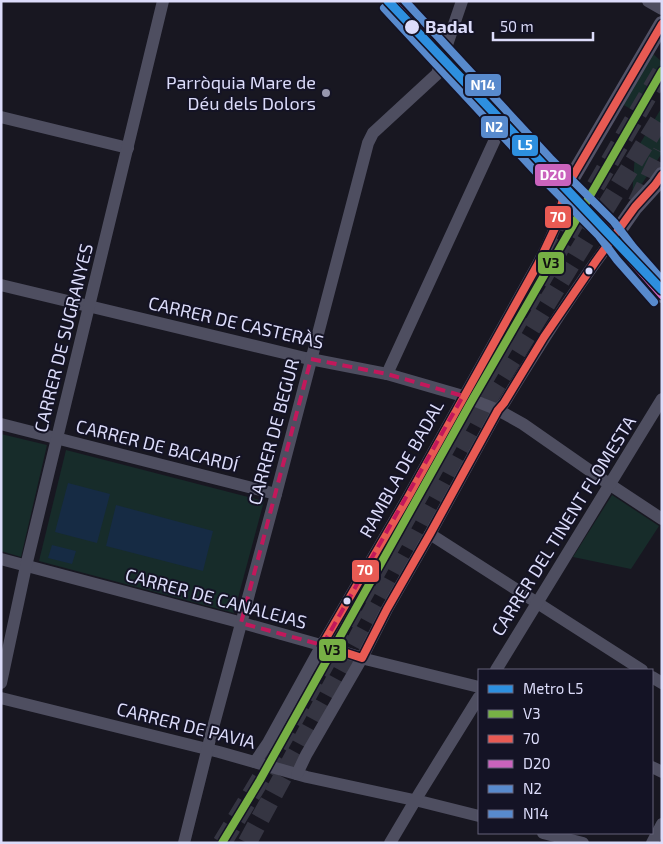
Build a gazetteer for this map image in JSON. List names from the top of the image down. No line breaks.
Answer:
{"streets":{"street":["CARRER DE CASTERÀS","CARRER DE SUGRANYES","CARRER DE BEGUR","CARRER DE BACARDÍ","RAMBLA DE BADAL","CARRER DEL TINENT FLOMESTA","CARRER DE CANALEJAS","CARRER DE PAVIA"]},"crossings":[["CARRER DE CASTERÀS","CARRER DE SUGRANYES"],["CARRER DE CASTERÀS","CARRER DE BEGUR"],["CARRER DE CASTERÀS","RAMBLA DE BADAL"],["CARRER DE CASTERÀS","CARRER DEL TINENT FLOMESTA"],["CARRER DE SUGRANYES","CARRER DE BACARDÍ"],["CARRER DE SUGRANYES","CARRER DE CANALEJAS"],["CARRER DE BEGUR","CARRER DE BACARDÍ"],["CARRER DE BEGUR","CARRER DE CANALEJAS"],["CARRER DE BEGUR","CARRER DE PAVIA"],["RAMBLA DE BADAL","CARRER DE CANALEJAS"],["RAMBLA DE BADAL","CARRER DE PAVIA"]],"places":["Badal","Parròquia Mare de Déu dels Dolors"],"lines":["metro line L5","transit line D20","transit line N14","transit line N2","transit line 70","transit line V3"],"legend":["Metro L5","V3","70","D20","N2","N14"],"scale_bar":"50 m"}
